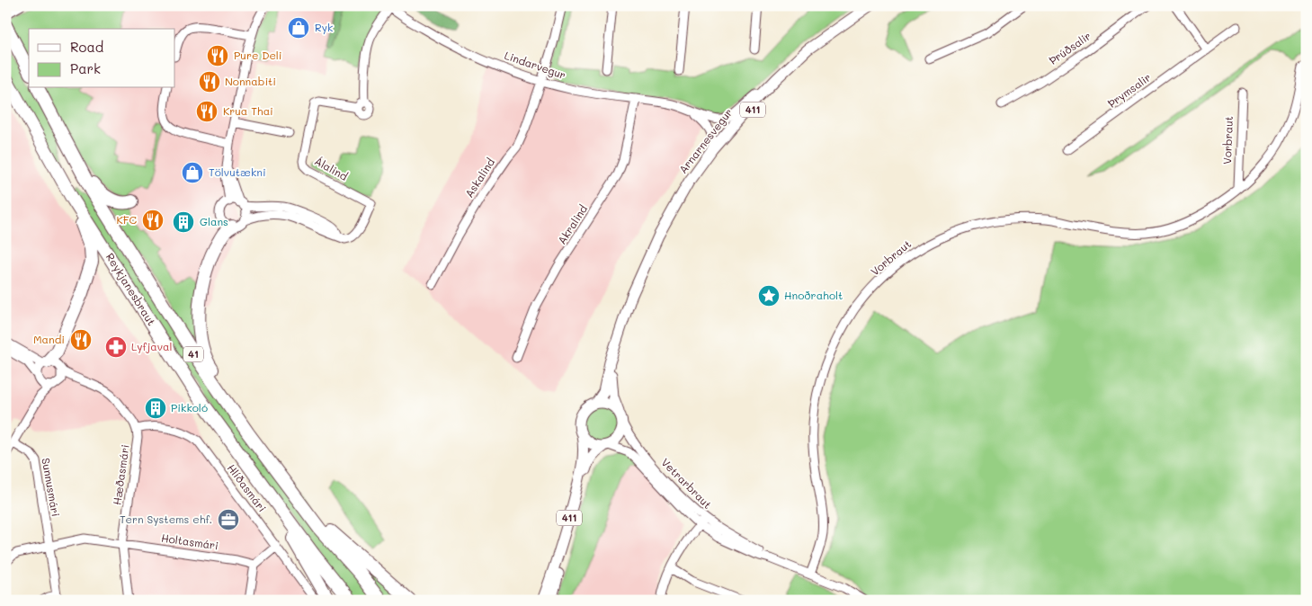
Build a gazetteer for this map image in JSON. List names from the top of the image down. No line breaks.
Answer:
{"streets":{"highway":["Reykjanesbraut","41"],"main road":["411","Arnarnesvegur"],"street":["Þrúðsalir","Lindarvegur","Þrymsalir","Vorbraut","Álalind","Askalind","Akralind","Hæðasmári","Vetrarbraut","Sunnusmári","Hlíðasmári","Holtasmári"]},"crossings":[["Lindarvegur","Arnarnesvegur"],["Lindarvegur","Álalind"],["Lindarvegur","Askalind"],["Lindarvegur","Akralind"],["411","Arnarnesvegur"],["411","Vetrarbraut"],["Vorbraut","Vetrarbraut"],["Arnarnesvegur","Vetrarbraut"],["Hæðasmári","Hlíðasmári"],["Hæðasmári","Holtasmári"]],"places":{"shop":["Ryk","Tölvutækni"],"restaurant":["Pure Deli","Nonnabiti","Krua Thai","KFC","Mandi"],"building":["Glans","Pikkoló"],"place":["Hnoðraholt"],"pharmacy":["Lyfjaval"],"office":["Tern Systems ehf."]},"legend":["Road","Park"]}
